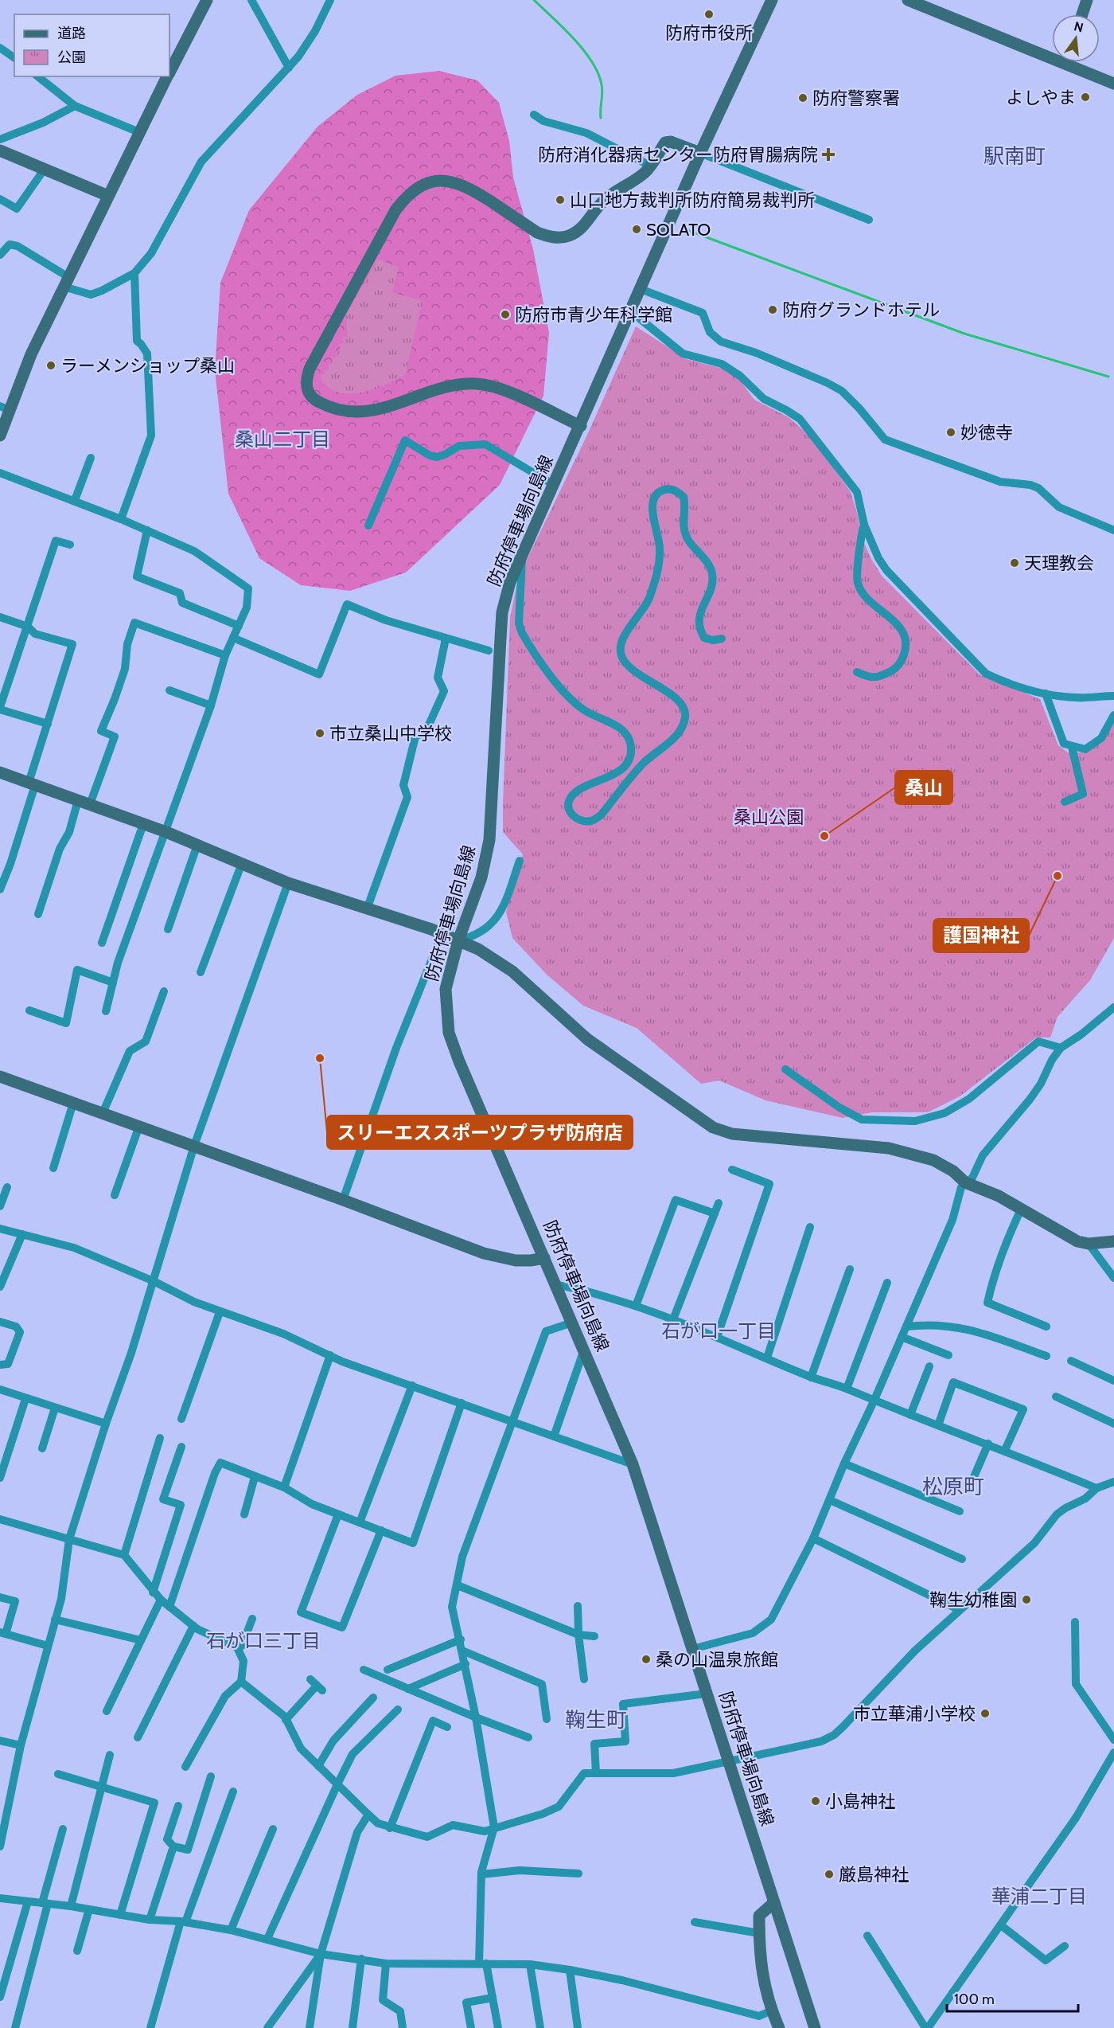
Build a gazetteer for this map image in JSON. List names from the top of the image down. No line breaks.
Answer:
{"streets":{"street":["防府停車場向島線"]},"districts":["駅南町","桑山二丁目","石が口一丁目","松原町","石が口三丁目","鞠生町","華浦二丁目"],"parks":["桑山公園"],"places":{"other":["防府市役所","よしやま","防府警察署","山口地方裁判所防府簡易裁判所","SOLATO","防府グランドホテル","防府市青少年科学館","ラーメンショップ桑山","妙徳寺","天理教会","市立桑山中学校","桑山","護国神社","スリーエススポーツプラザ防府店","鞠生幼稚園","桑の山温泉旅館","市立華浦小学校","小島神社","厳島神社"],"health":["防府消化器病センター防府胃腸病院"]},"legend":["道路","公園"],"scale_bar":"100 m","north":"top"}
